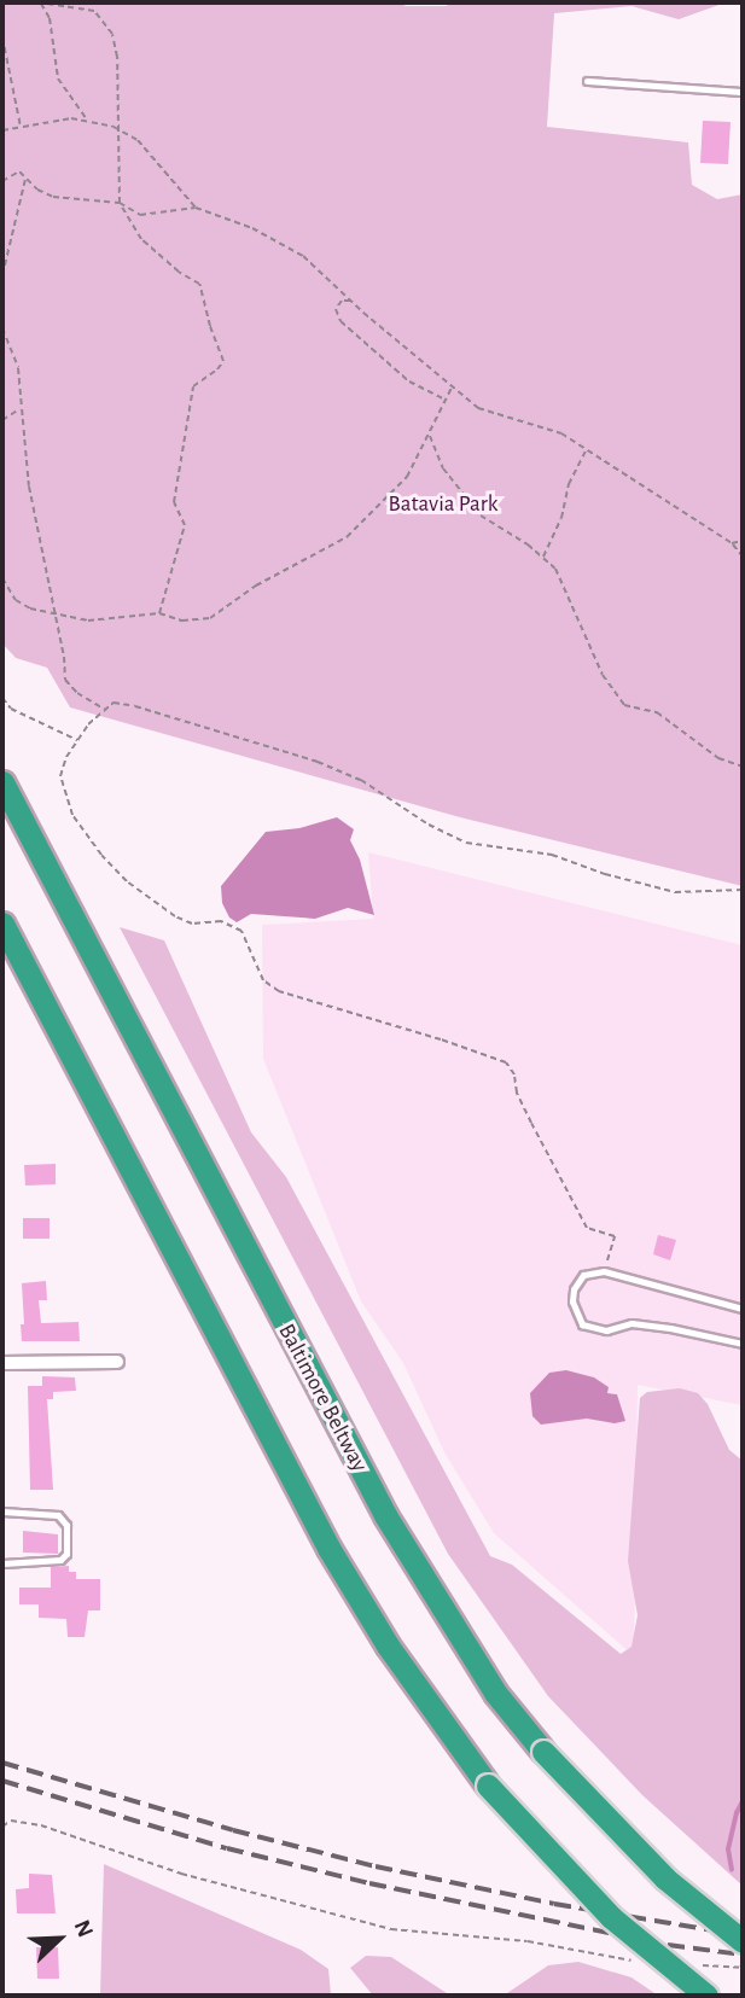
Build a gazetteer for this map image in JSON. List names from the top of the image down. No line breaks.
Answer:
{"streets":{"highway":["Baltimore Beltway"]},"parks":["Batavia Park"],"north":"top right"}
